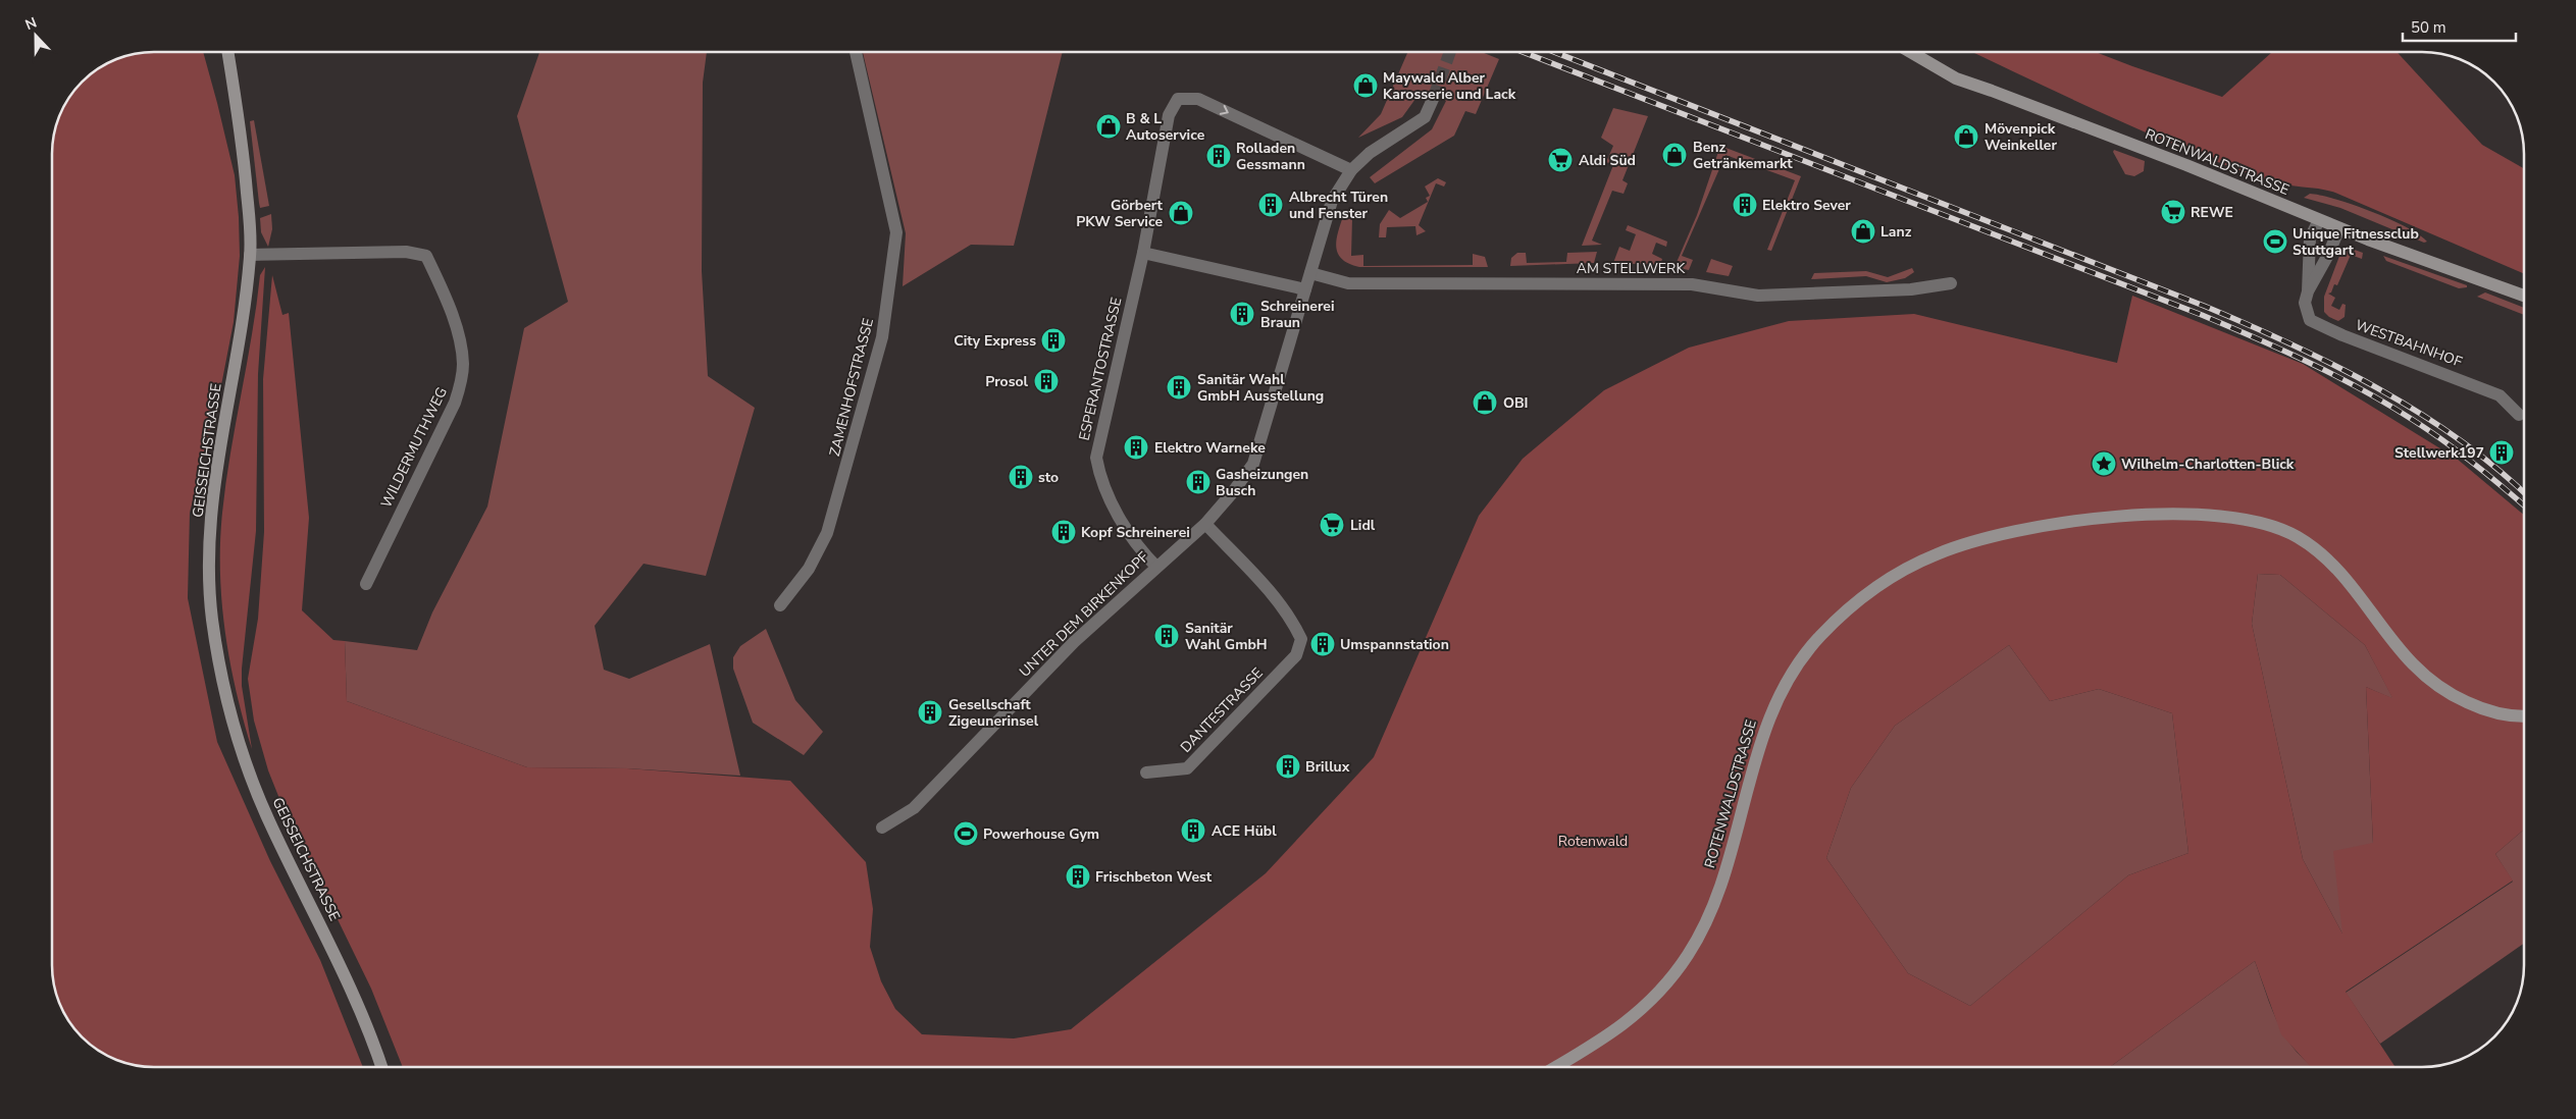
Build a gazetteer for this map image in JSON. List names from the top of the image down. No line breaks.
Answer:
{"streets":{"main road":["ROTENWALDSTRASSE","GEISSEICHSTRASSE"],"street":["AM STELLWERK","WESTBAHNHOF","ESPERANTOSTRASSE","ZAMENHOFSTRASSE","WILDERMUTHWEG","UNTER DEM BIRKENKOPF","DANTESTRASSE"]},"crossings":[["ROTENWALDSTRASSE","WESTBAHNHOF"],["AM STELLWERK","UNTER DEM BIRKENKOPF"],["ESPERANTOSTRASSE","UNTER DEM BIRKENKOPF"],["WILDERMUTHWEG","GEISSEICHSTRASSE"],["UNTER DEM BIRKENKOPF","DANTESTRASSE"]],"parks":["Rotenwald"],"places":{"shop":["Maywald Alber Karosserie und Lack","B & L Autoservice","Mövenpick Weinkeller","Benz Getränkemarkt","Görbert PKW Service","Lanz","OBI"],"building":["Rolladen Gessmann","Albrecht Türen und Fenster","Elektro Sever","Schreinerei Braun","City Express","Prosol","Sanitär Wahl GmbH Ausstellung","Elektro Warneke","Stellwerk197","sto","Gasheizungen Busch","Kopf Schreinerei","Sanitär Wahl GmbH","Umspannstation","Gesellschaft Zigeunerinsel","Brillux","ACE Hübl","Frischbeton West"],"supermarket":["Aldi Süd","REWE","Lidl"],"sports":["Unique Fitnessclub Stuttgart","Powerhouse Gym"],"place":["Wilhelm-Charlotten-Blick"]},"scale_bar":"50 m","north":"top"}
